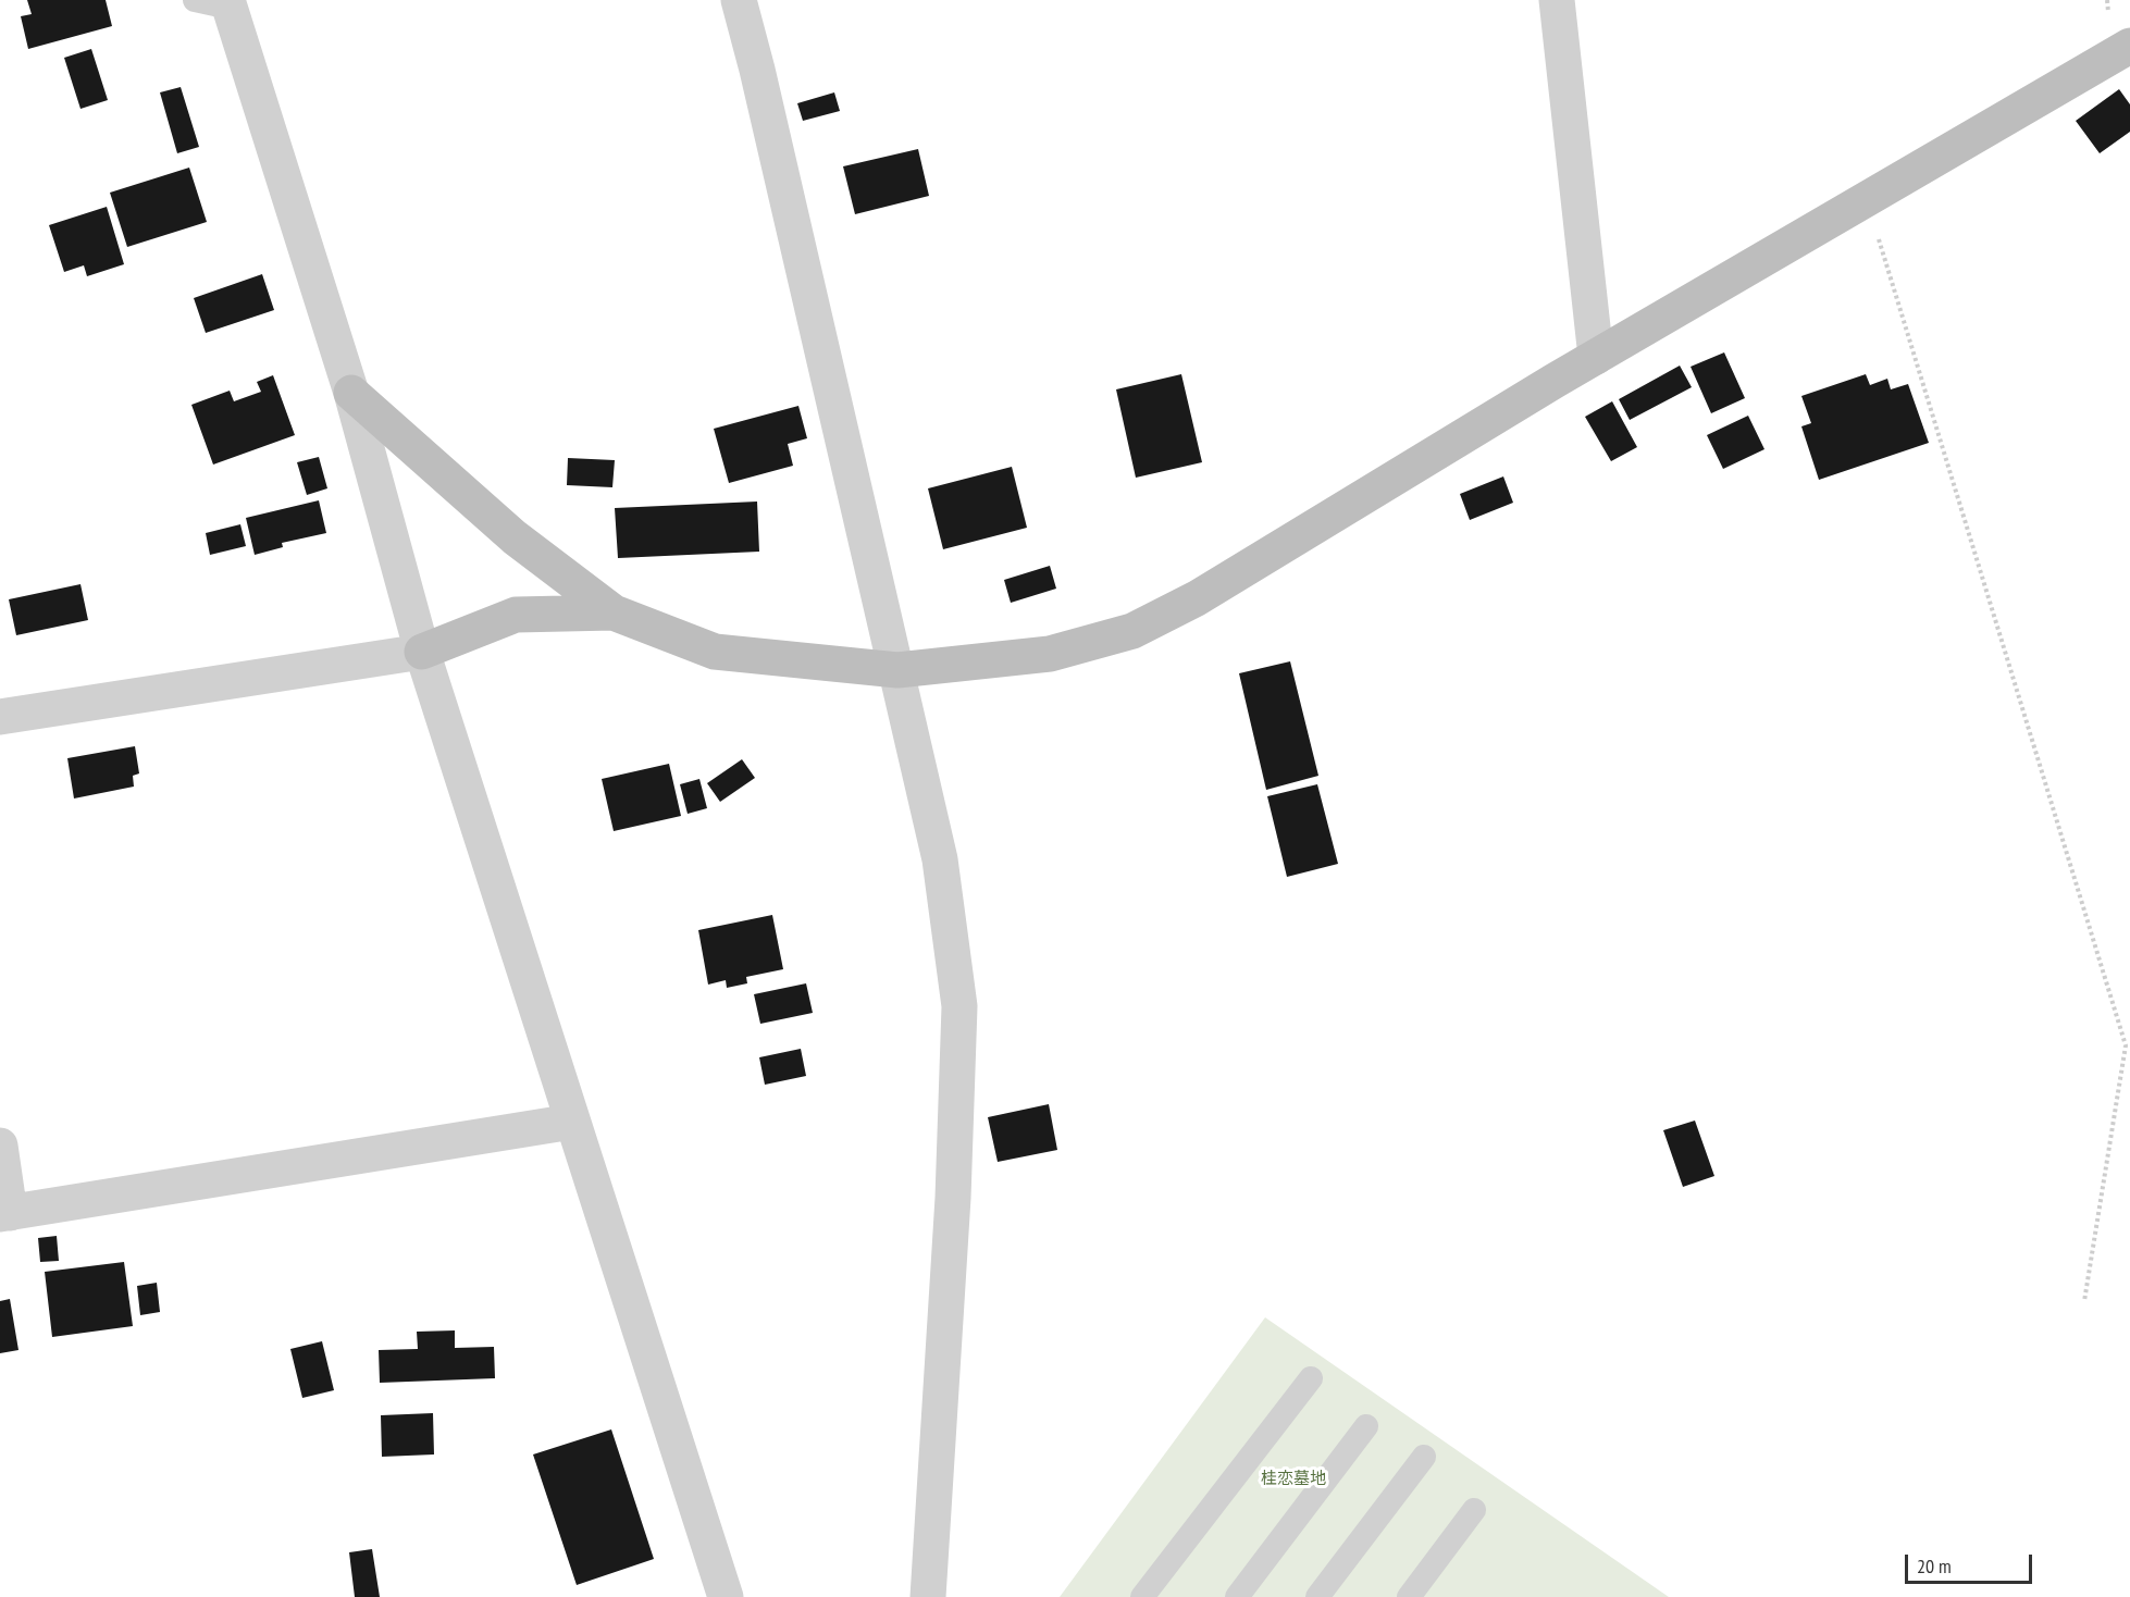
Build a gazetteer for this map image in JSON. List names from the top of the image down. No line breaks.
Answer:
{"parks":["桂恋墓地"],"scale_bar":"20 m"}
